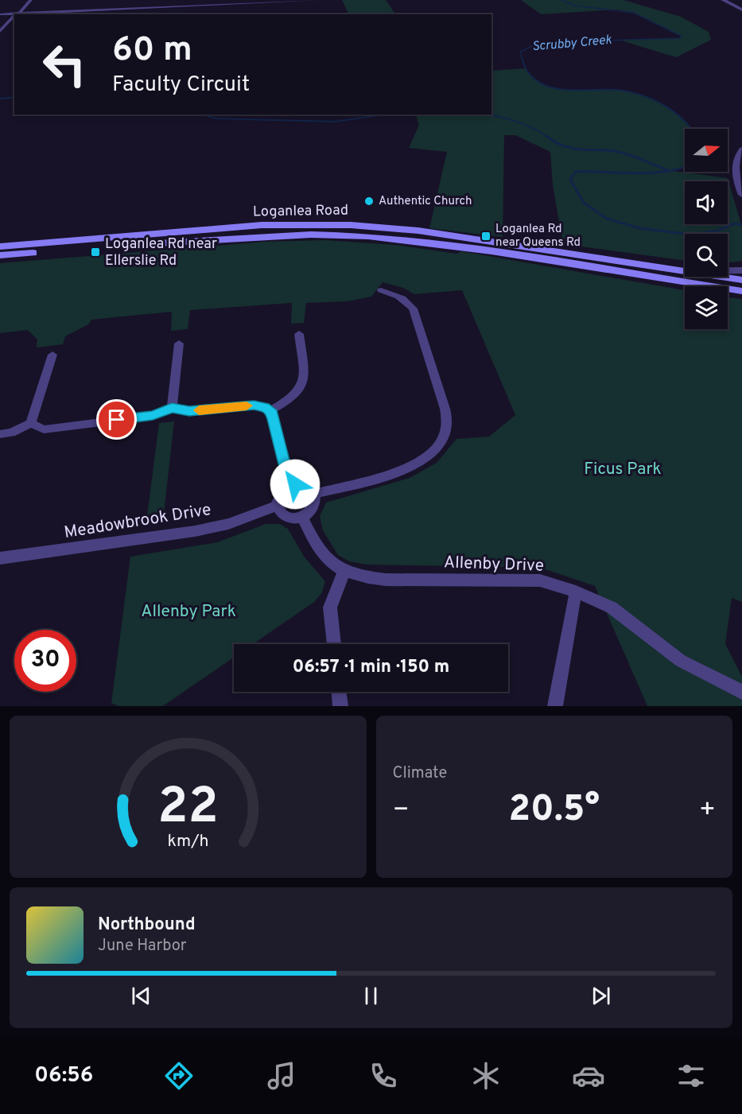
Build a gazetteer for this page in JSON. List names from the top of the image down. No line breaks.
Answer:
{"streets":{"main road":["Loganlea Road"],"street":["Meadowbrook Drive","Allenby Drive"]},"crossings":[["Meadowbrook Drive","Allenby Drive"]],"water":["Scrubby Creek"],"parks":["Ficus Park","Allenby Park"],"places":{"other":["Authentic Church"],"transit":["Loganlea Rd near Queens Rd","Loganlea Rd near Ellerslie Rd"]},"north":"right","page":{"turn":["60 m","Faculty Circuit"],"limit":"30","trip":"06:57 · 1 min · 150 m","tile":"Climate","heat":["−","20.5°","+"],"song":["Northbound","June Harbor"],"tabs":"06:56","gauge":["22","km/h"]}}
